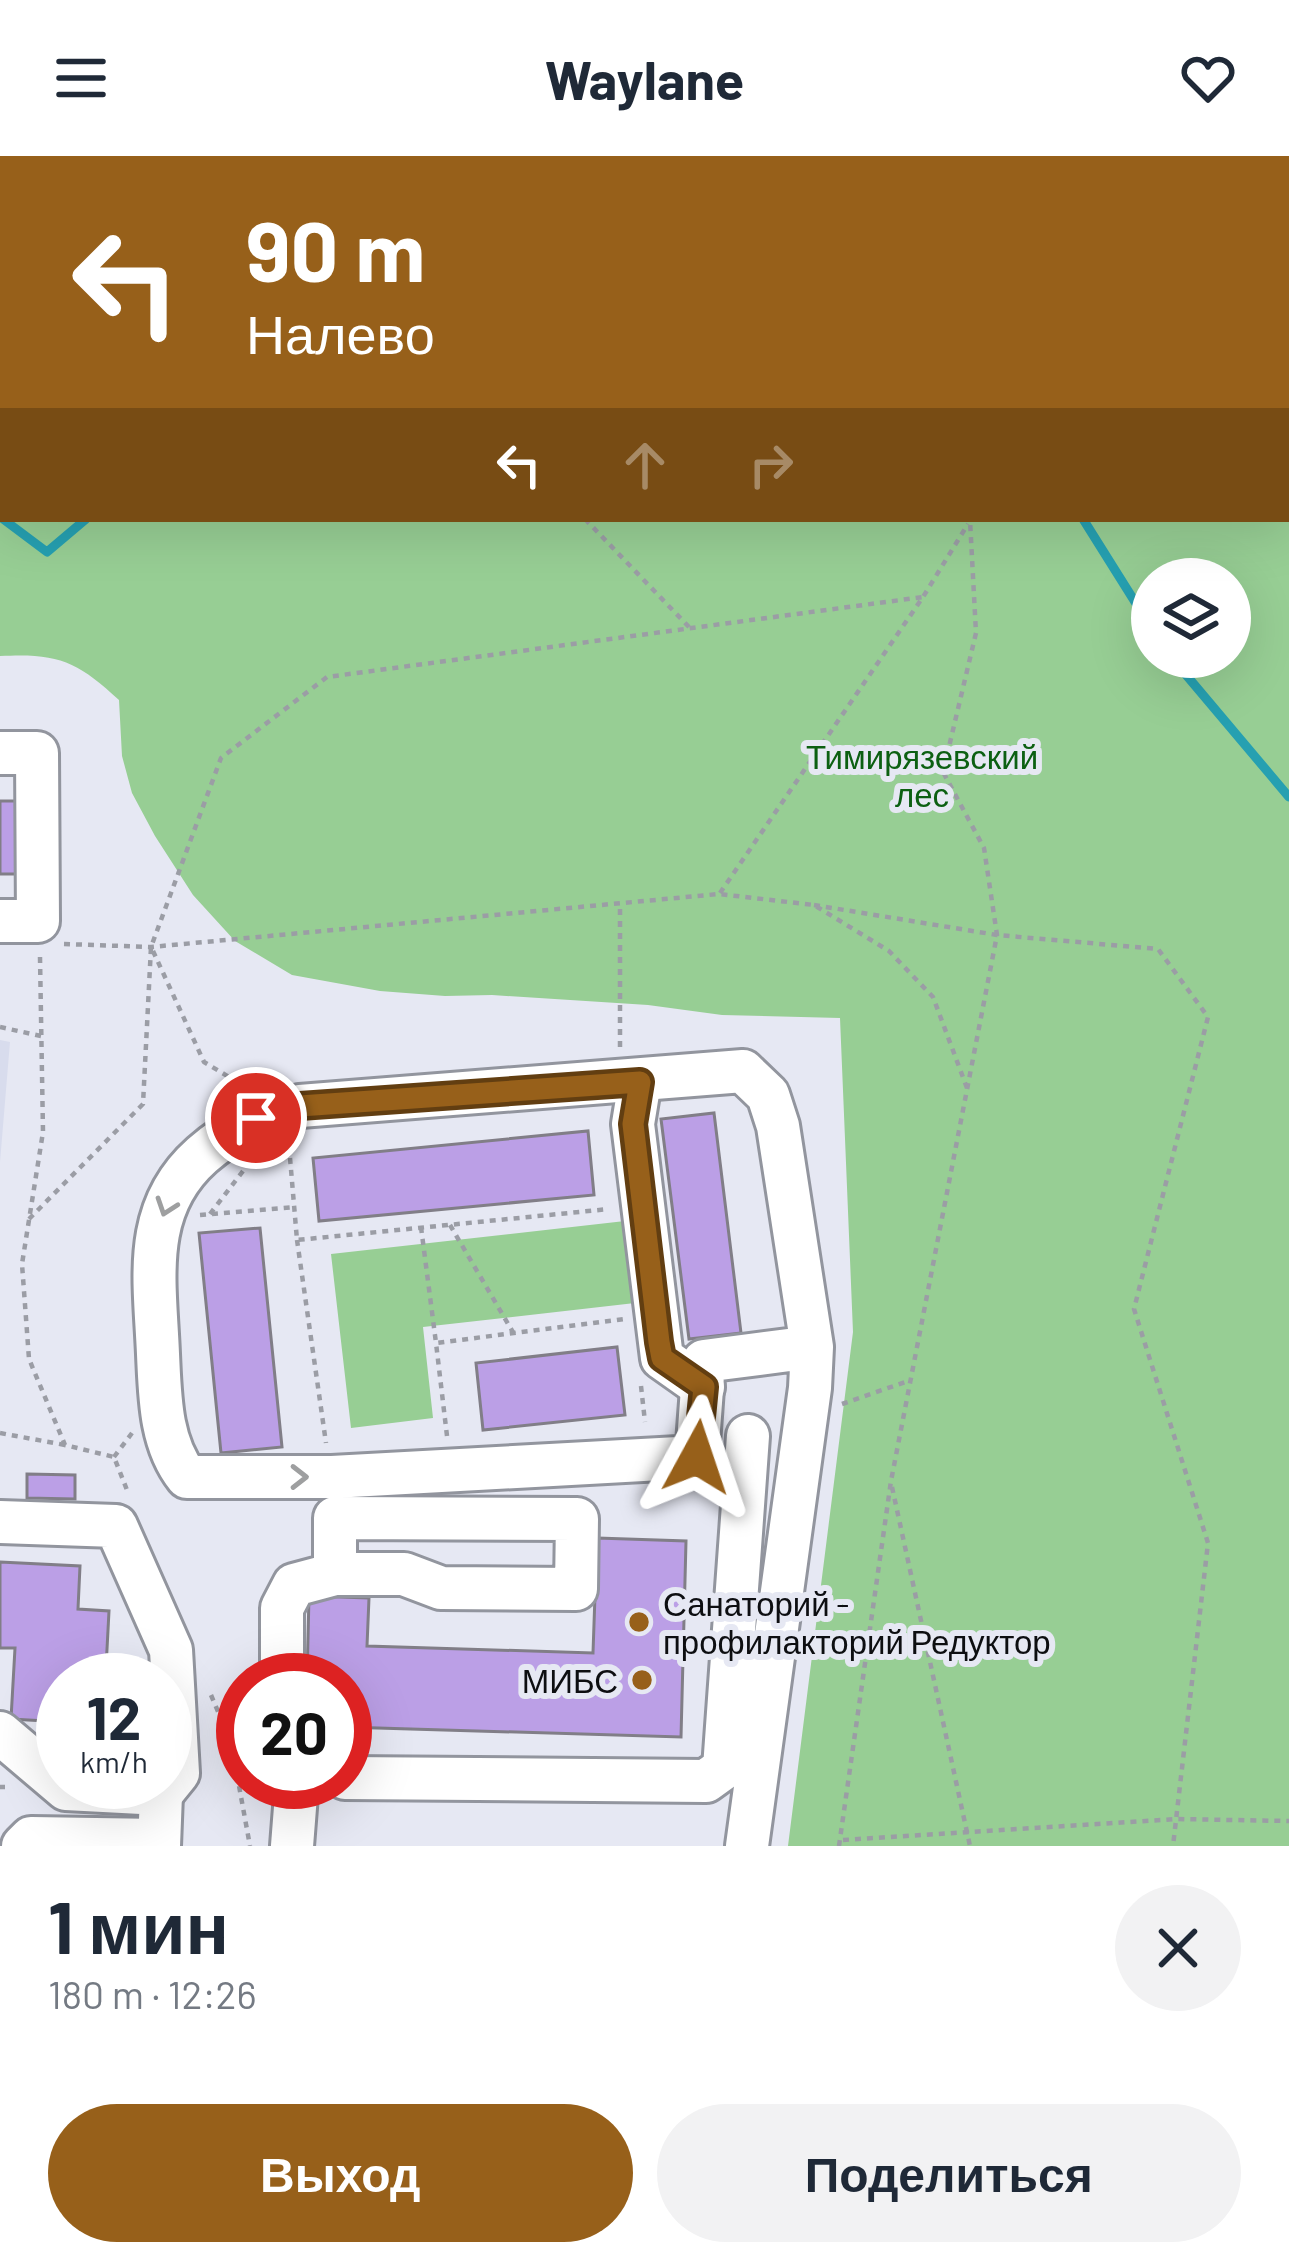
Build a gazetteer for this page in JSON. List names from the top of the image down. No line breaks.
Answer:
{"parks":["Тимирязевский лес"],"places":["Санаторий - профилакторий Редуктор","МИБС"],"page":{"header":"Waylane","turn":["90 m","Налево"],"speed":"12 km/h","limit":"20","heading":["1 мин","180 m · 12:26"],"buttons":["Выход","Поделиться"]}}
